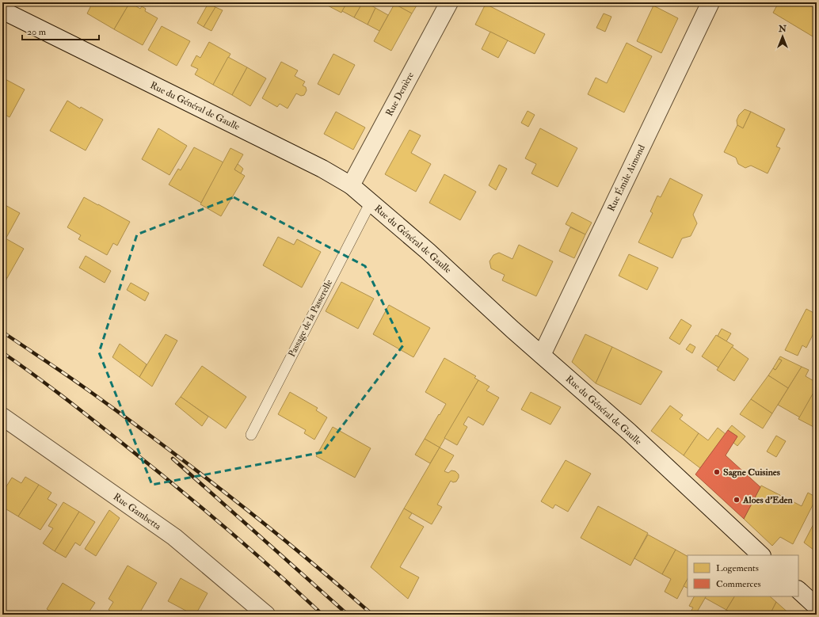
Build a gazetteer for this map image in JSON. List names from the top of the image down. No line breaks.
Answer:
{"streets":{"street":["Rue Denière","Rue du Général de Gaulle","Rue Émile Aimond","Rue Gambetta"],"lane":["Passage de la Passerelle"]},"crossings":[["Rue Denière","Rue du Général de Gaulle"],["Rue du Général de Gaulle","Rue Émile Aimond"],["Rue du Général de Gaulle","Passage de la Passerelle"]],"places":["Sagne Cuisines","Aloes d'Eden"],"legend":["Logements","Commerces"],"scale_bar":"20 m","north":"top"}
